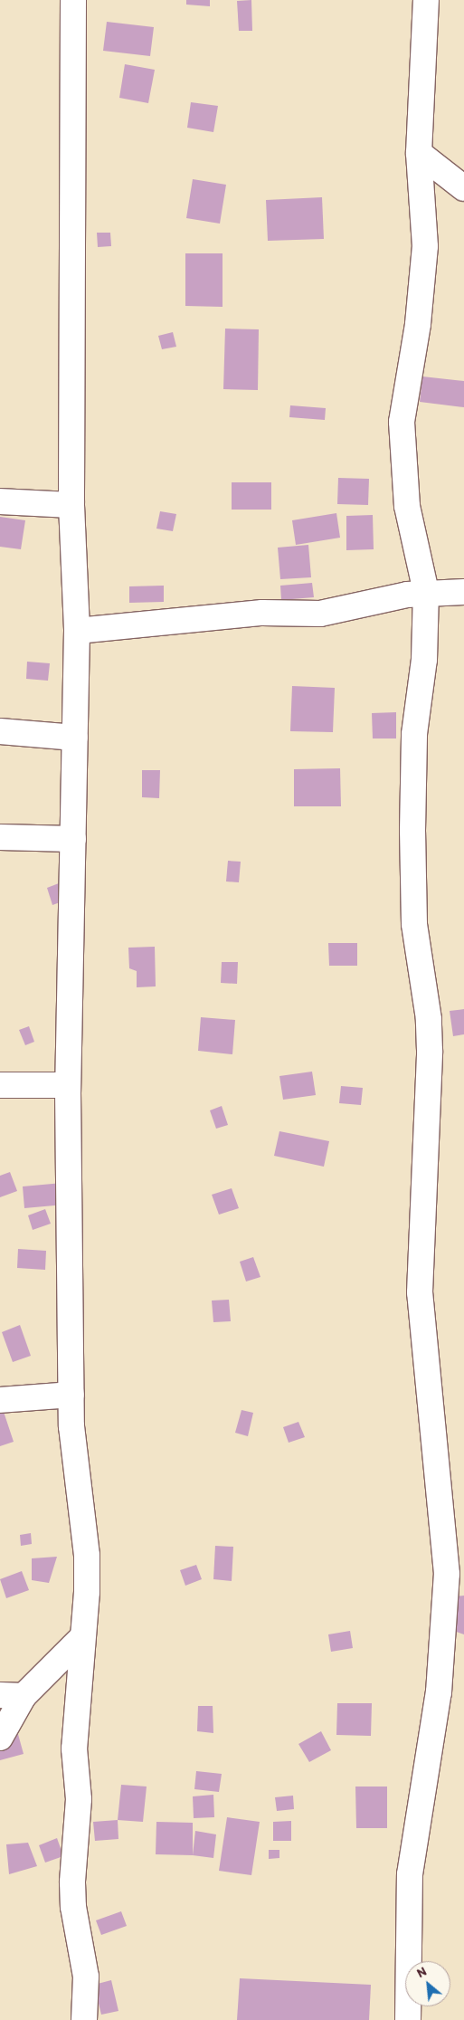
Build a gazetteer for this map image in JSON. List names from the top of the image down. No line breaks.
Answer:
{"north":"top left"}
